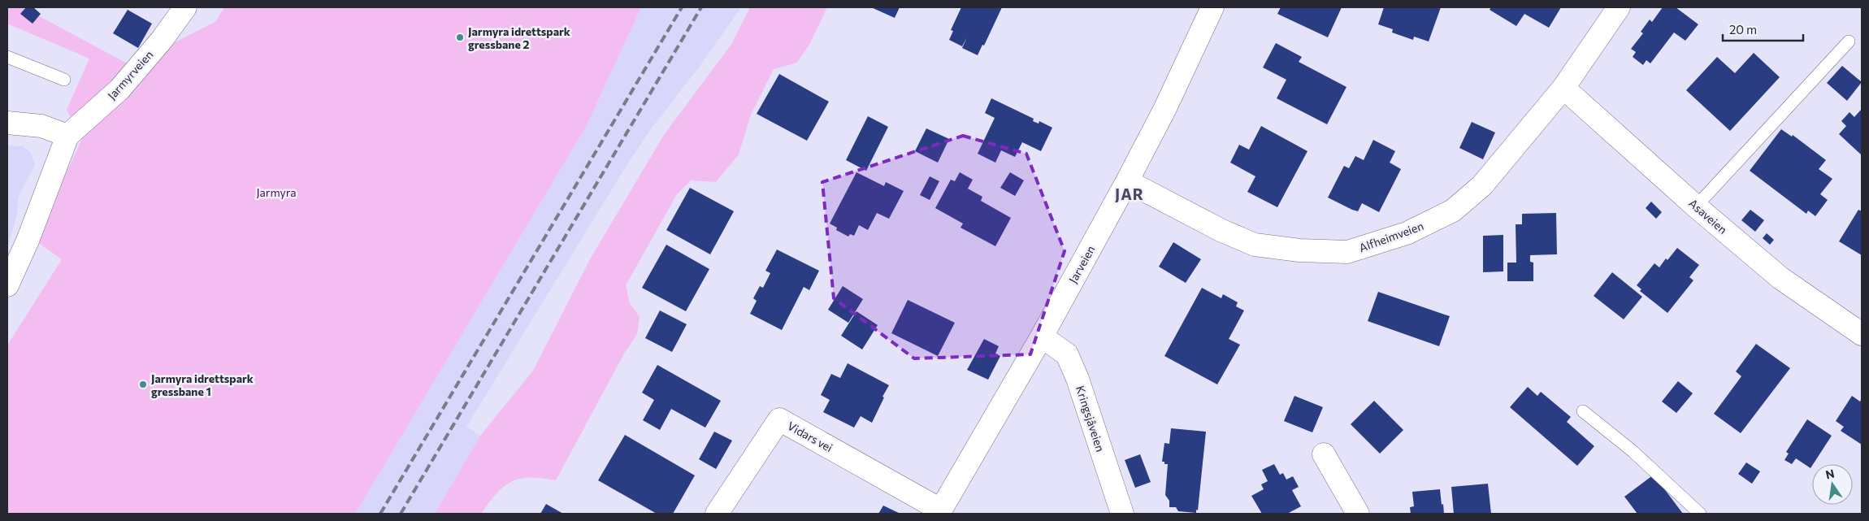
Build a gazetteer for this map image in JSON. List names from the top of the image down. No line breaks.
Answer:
{"streets":{"street":["Jarmyrveien","Asaveien","Alfheimveien","Jarveien","Kringsjåveien","Vidars vei"]},"crossings":[["Asaveien","Alfheimveien"],["Alfheimveien","Jarveien"],["Jarveien","Kringsjåveien"],["Jarveien","Vidars vei"]],"districts":["JAR"],"parks":["Jarmyra"],"places":["Jarmyra idrettspark gressbane 2","Jarmyra idrettspark gressbane 1"],"scale_bar":"20 m","north":"top"}
